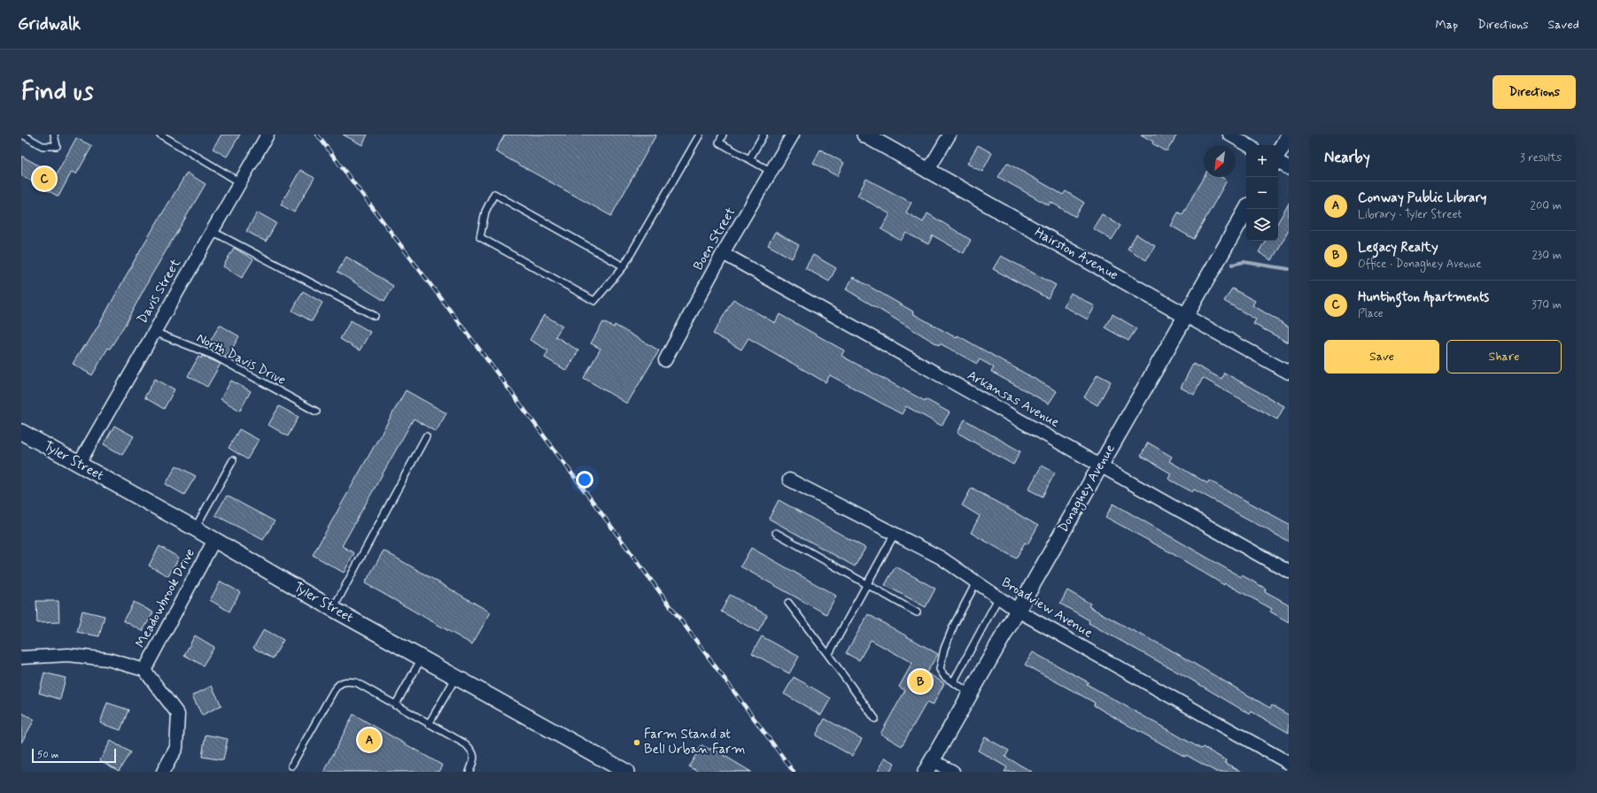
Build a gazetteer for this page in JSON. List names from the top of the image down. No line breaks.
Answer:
{"streets":{"street":["Boen Street","Hairston Avenue","Davis Street","Arkansas Avenue","Tyler Street","Donaghey Avenue","Meadowbrook Drive","Broadview Avenue"],"lane":["North Davis Drive"]},"crossings":[["Boen Street","Arkansas Avenue"],["Hairston Avenue","Donaghey Avenue"],["Davis Street","North Davis Drive"],["Davis Street","Tyler Street"],["Arkansas Avenue","Donaghey Avenue"],["Tyler Street","Meadowbrook Drive"],["Donaghey Avenue","Broadview Avenue"]],"places":["Farm Stand at Bell Urban Farm"],"scale_bar":"50 m","north":"bottom left","page":{"header":"Gridwalk","nav":["Map","Directions","Saved"],"buttons":["Directions",["Save","Share"]],"title":"Find us","heading":["Nearby","3 results"],"map_buttons":["+","−"],"pins":["C","B","A"],"list":[{"mark":"A","name":"Conway Public Library","note":"Library · Tyler Street","value":"200 m"},{"mark":"B","name":"Legacy Realty","note":"Office · Donaghey Avenue","value":"230 m"},{"mark":"C","name":"Huntington Apartments","note":"Place","value":"370 m"}],"scale":"50 m"}}
